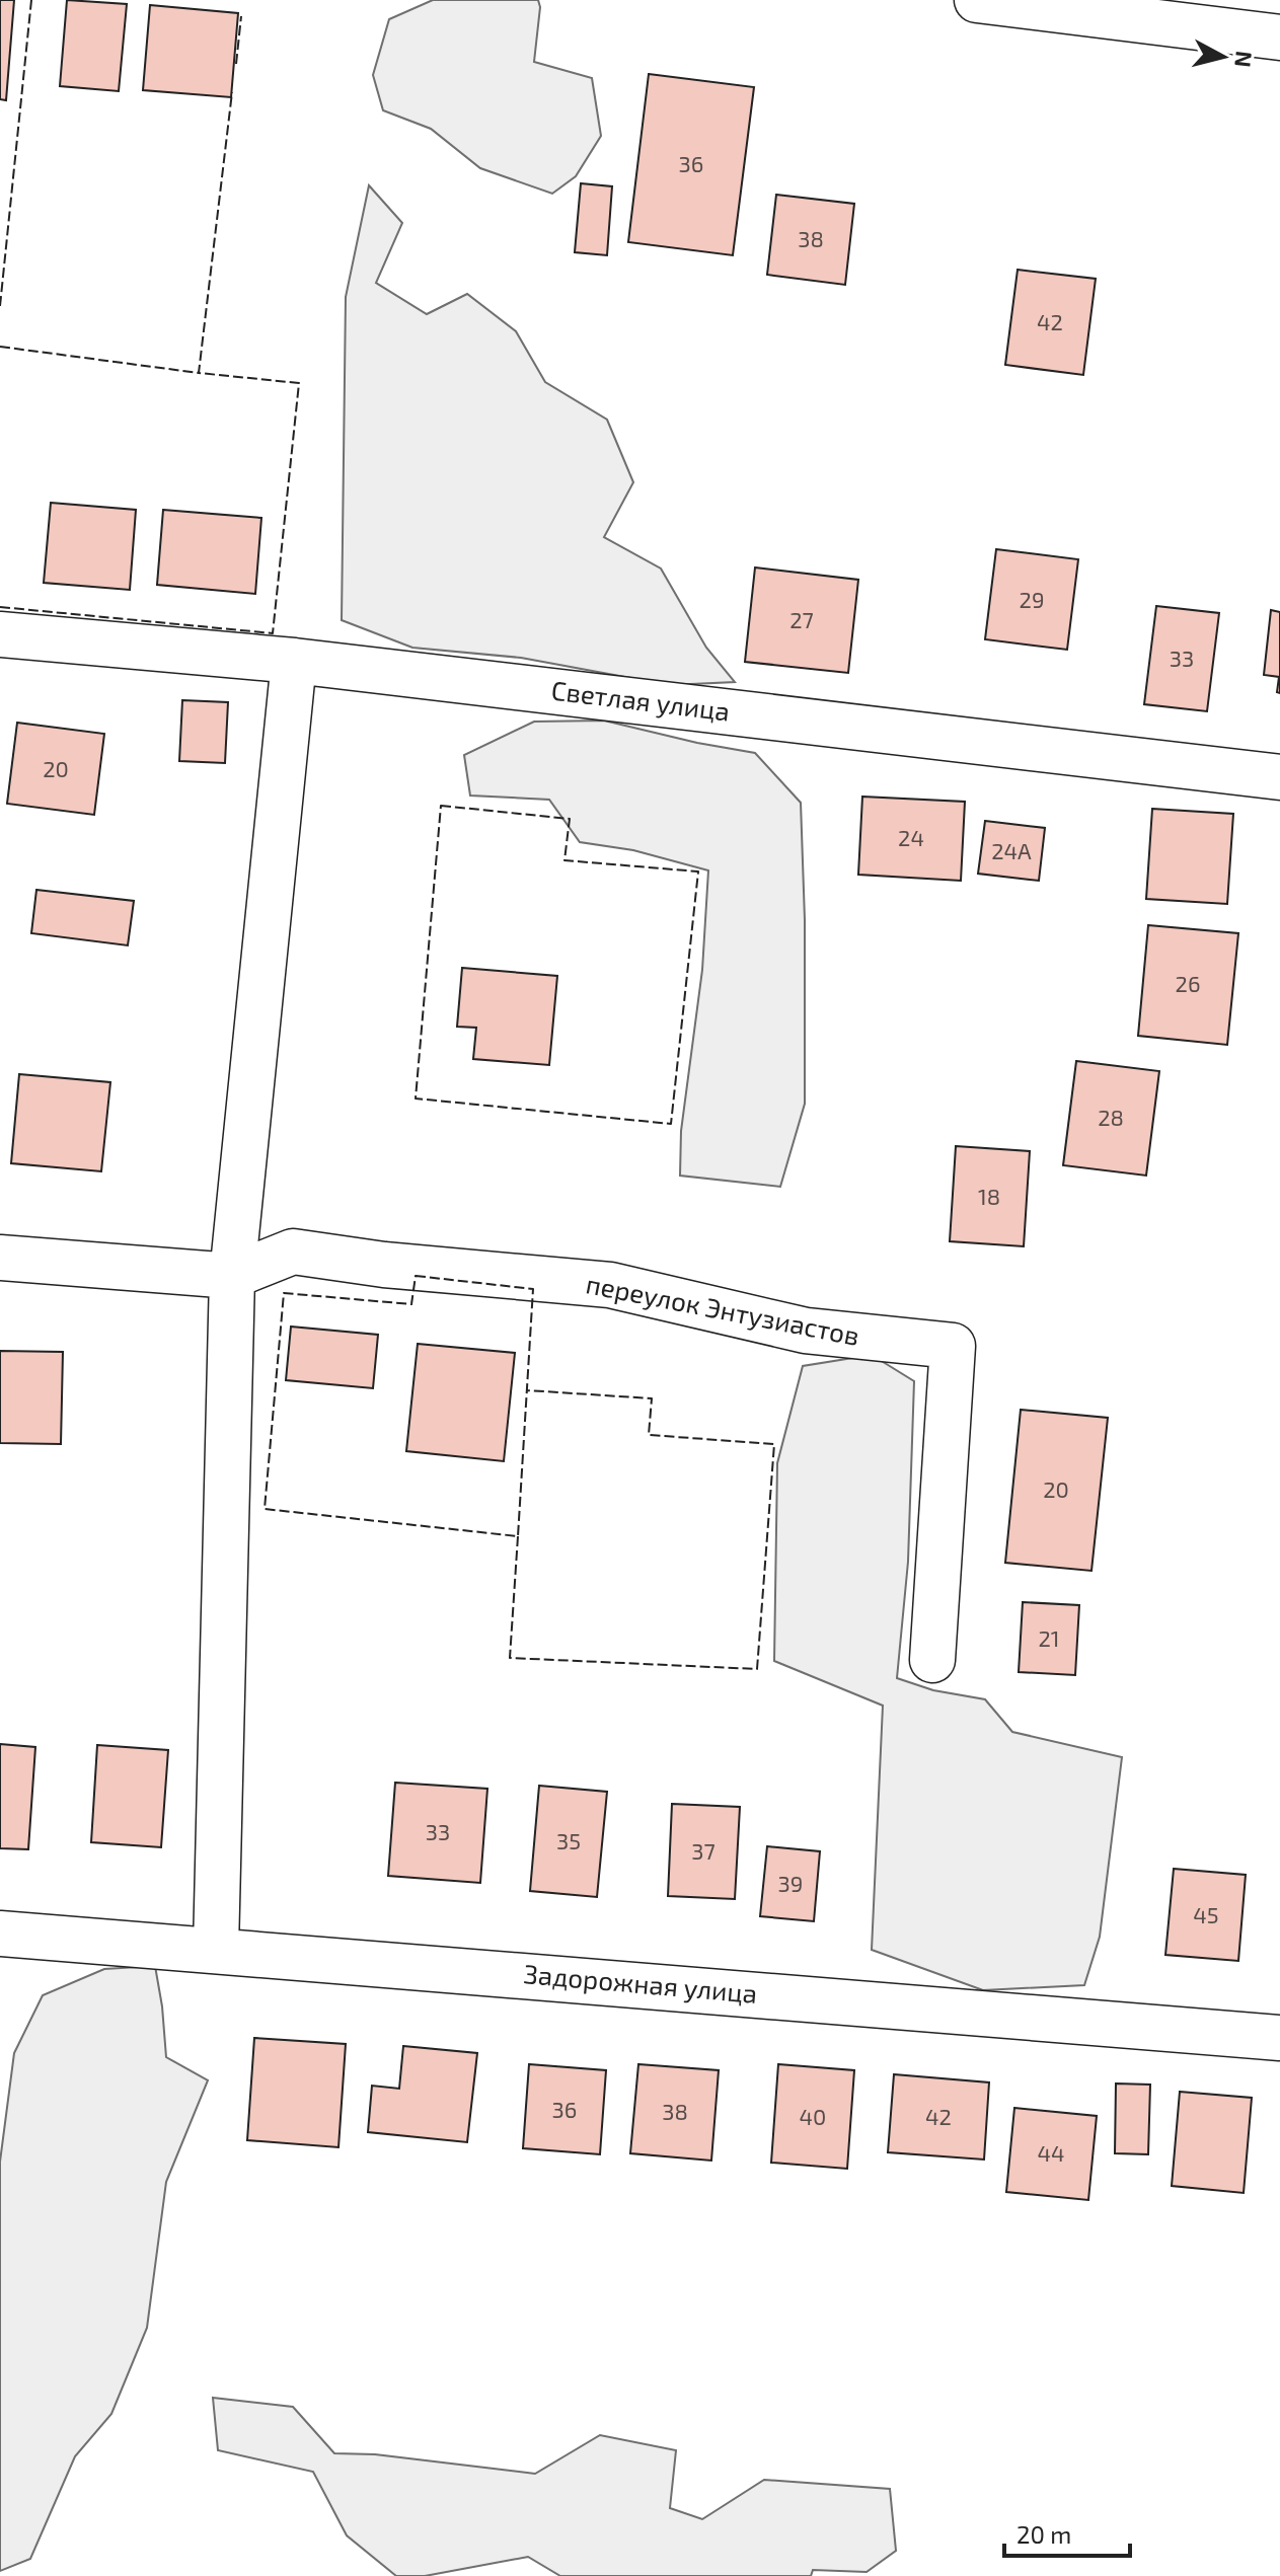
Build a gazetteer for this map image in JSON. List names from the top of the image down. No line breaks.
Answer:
{"streets":{"street":["Светлая улица","переулок Энтузиастов","Задорожная улица"]},"house_numbers":["36","38","42","29","27","33","20","24","24А","26","28","18","20","21","33","35","37","39","45","36","38","40","42","44"],"scale_bar":"20 m","north":"right"}
